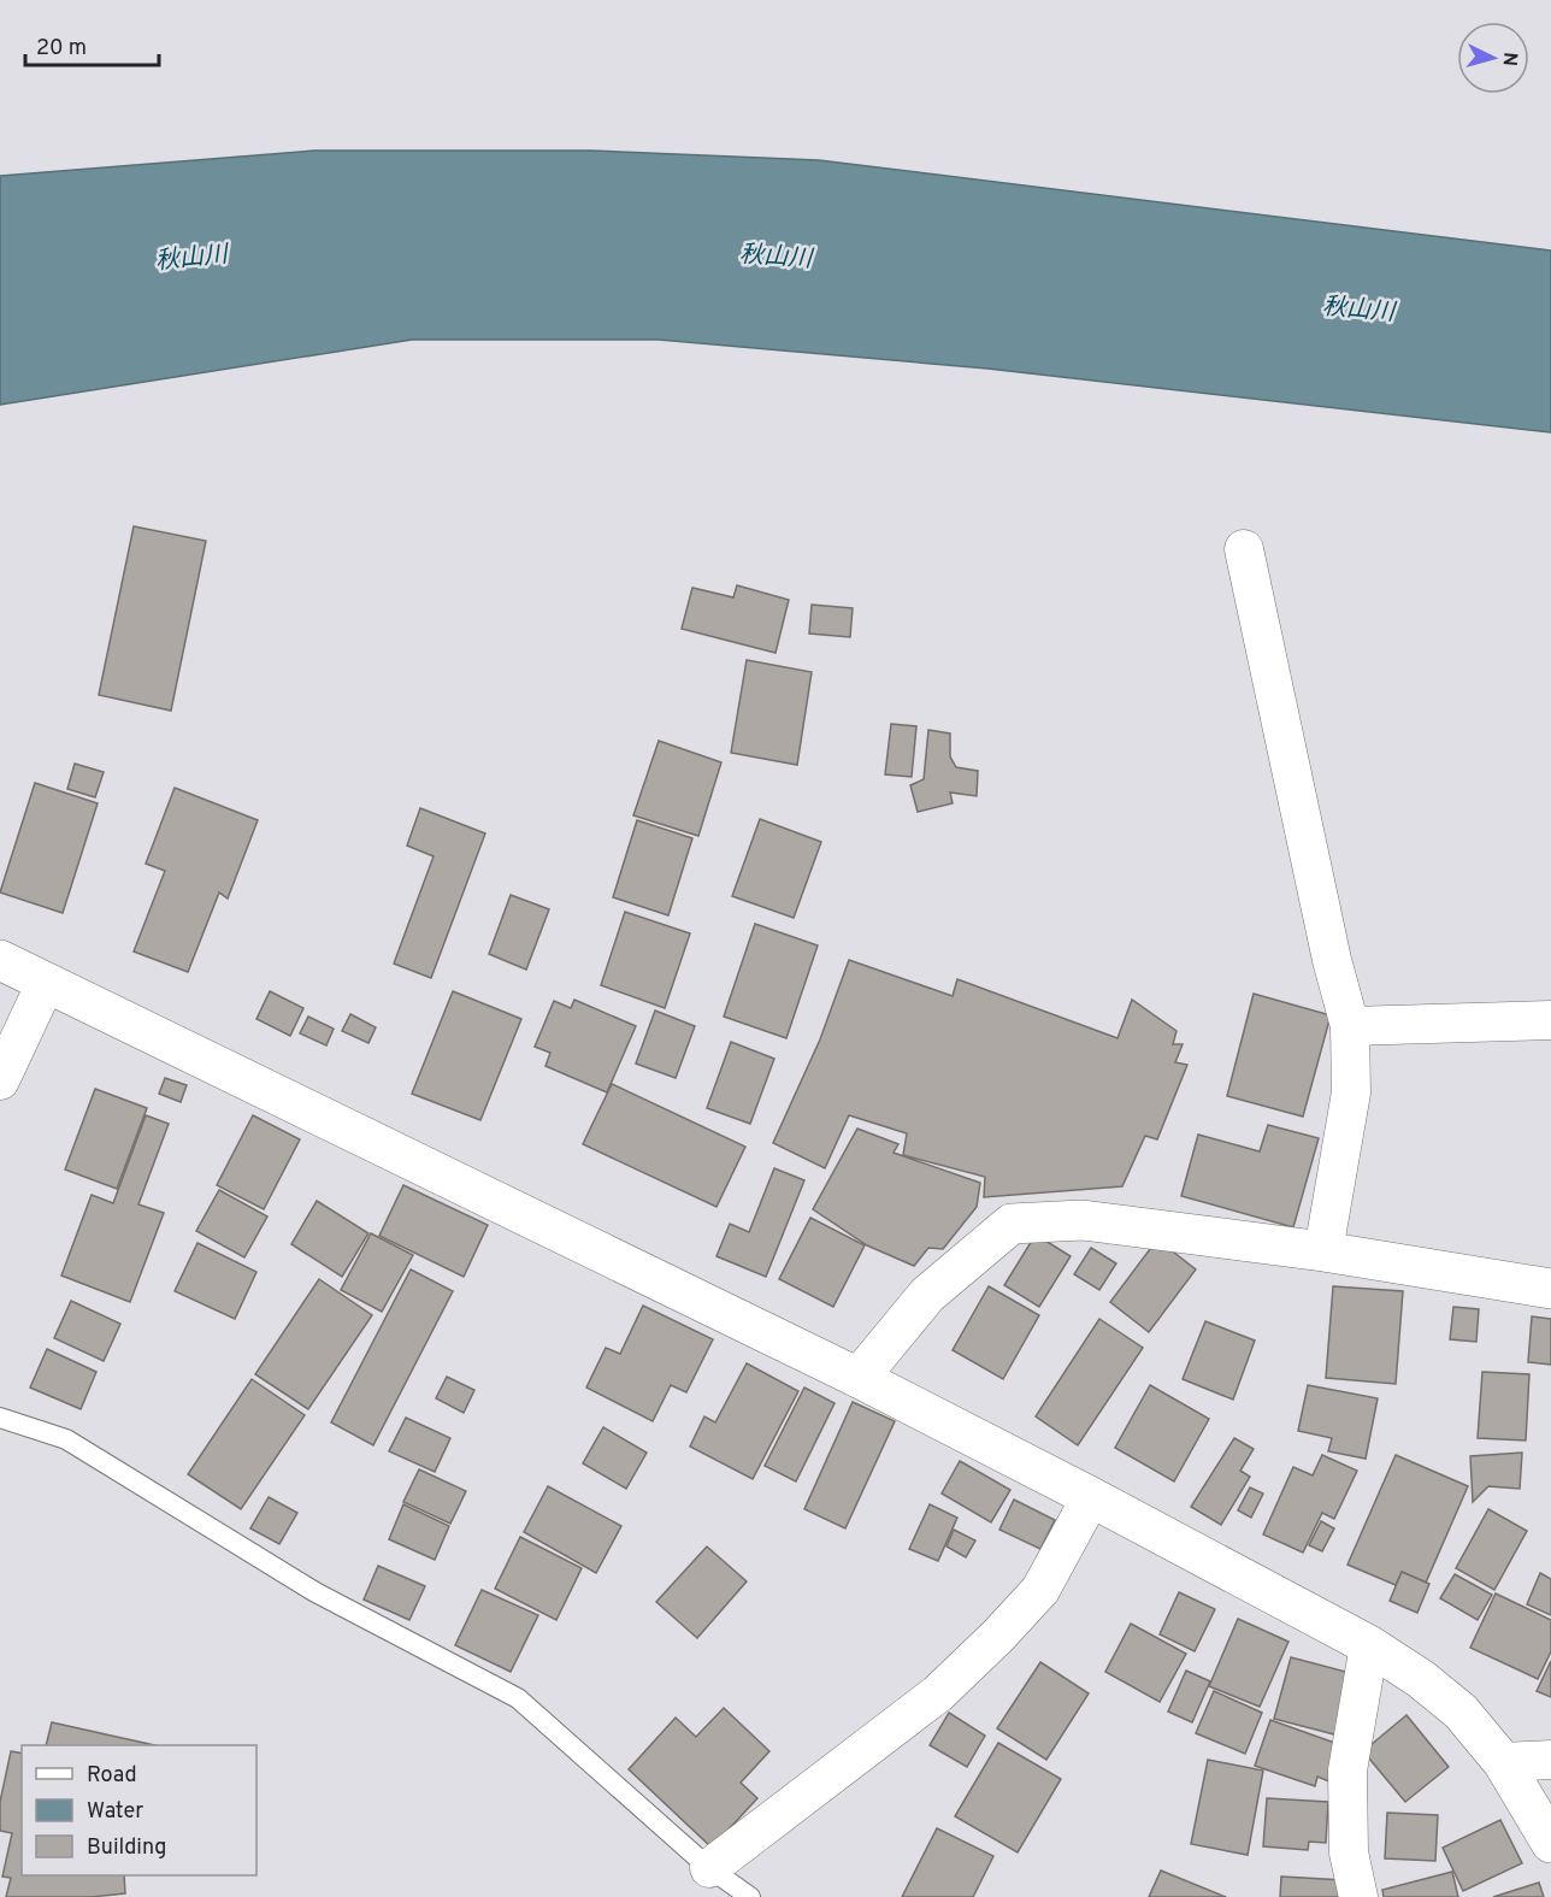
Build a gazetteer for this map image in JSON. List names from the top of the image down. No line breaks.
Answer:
{"water":["秋山川"],"legend":["Road","Water","Building"],"scale_bar":"20 m","north":"right"}
